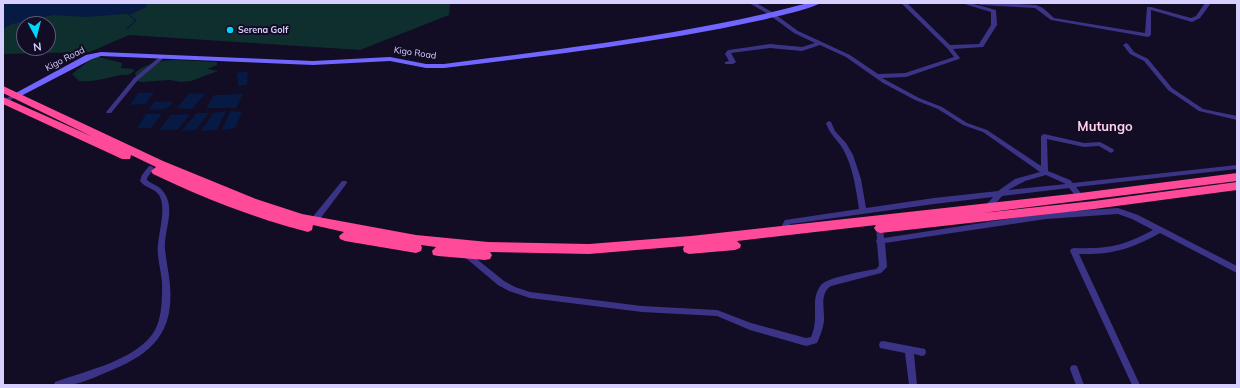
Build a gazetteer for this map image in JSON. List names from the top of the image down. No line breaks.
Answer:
{"streets":{"street":["Kigo Road"]},"districts":["Mutungo"],"places":["Serena Golf"],"north":"bottom"}
